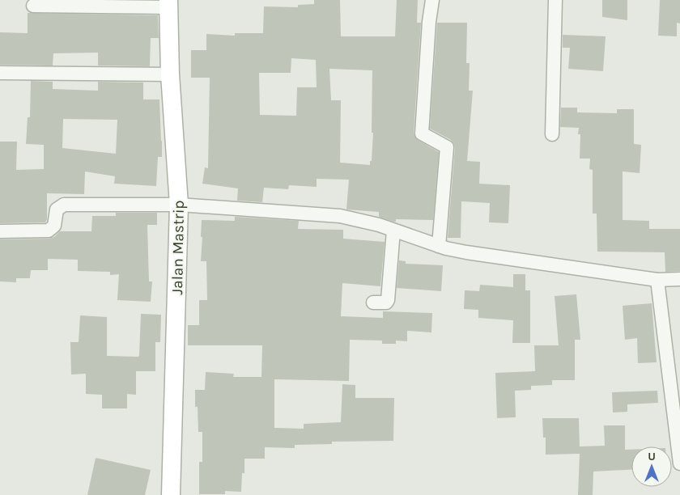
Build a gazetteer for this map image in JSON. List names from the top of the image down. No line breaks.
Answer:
{"streets":{"main road":["Jalan Mastrip"]},"north":"top"}
